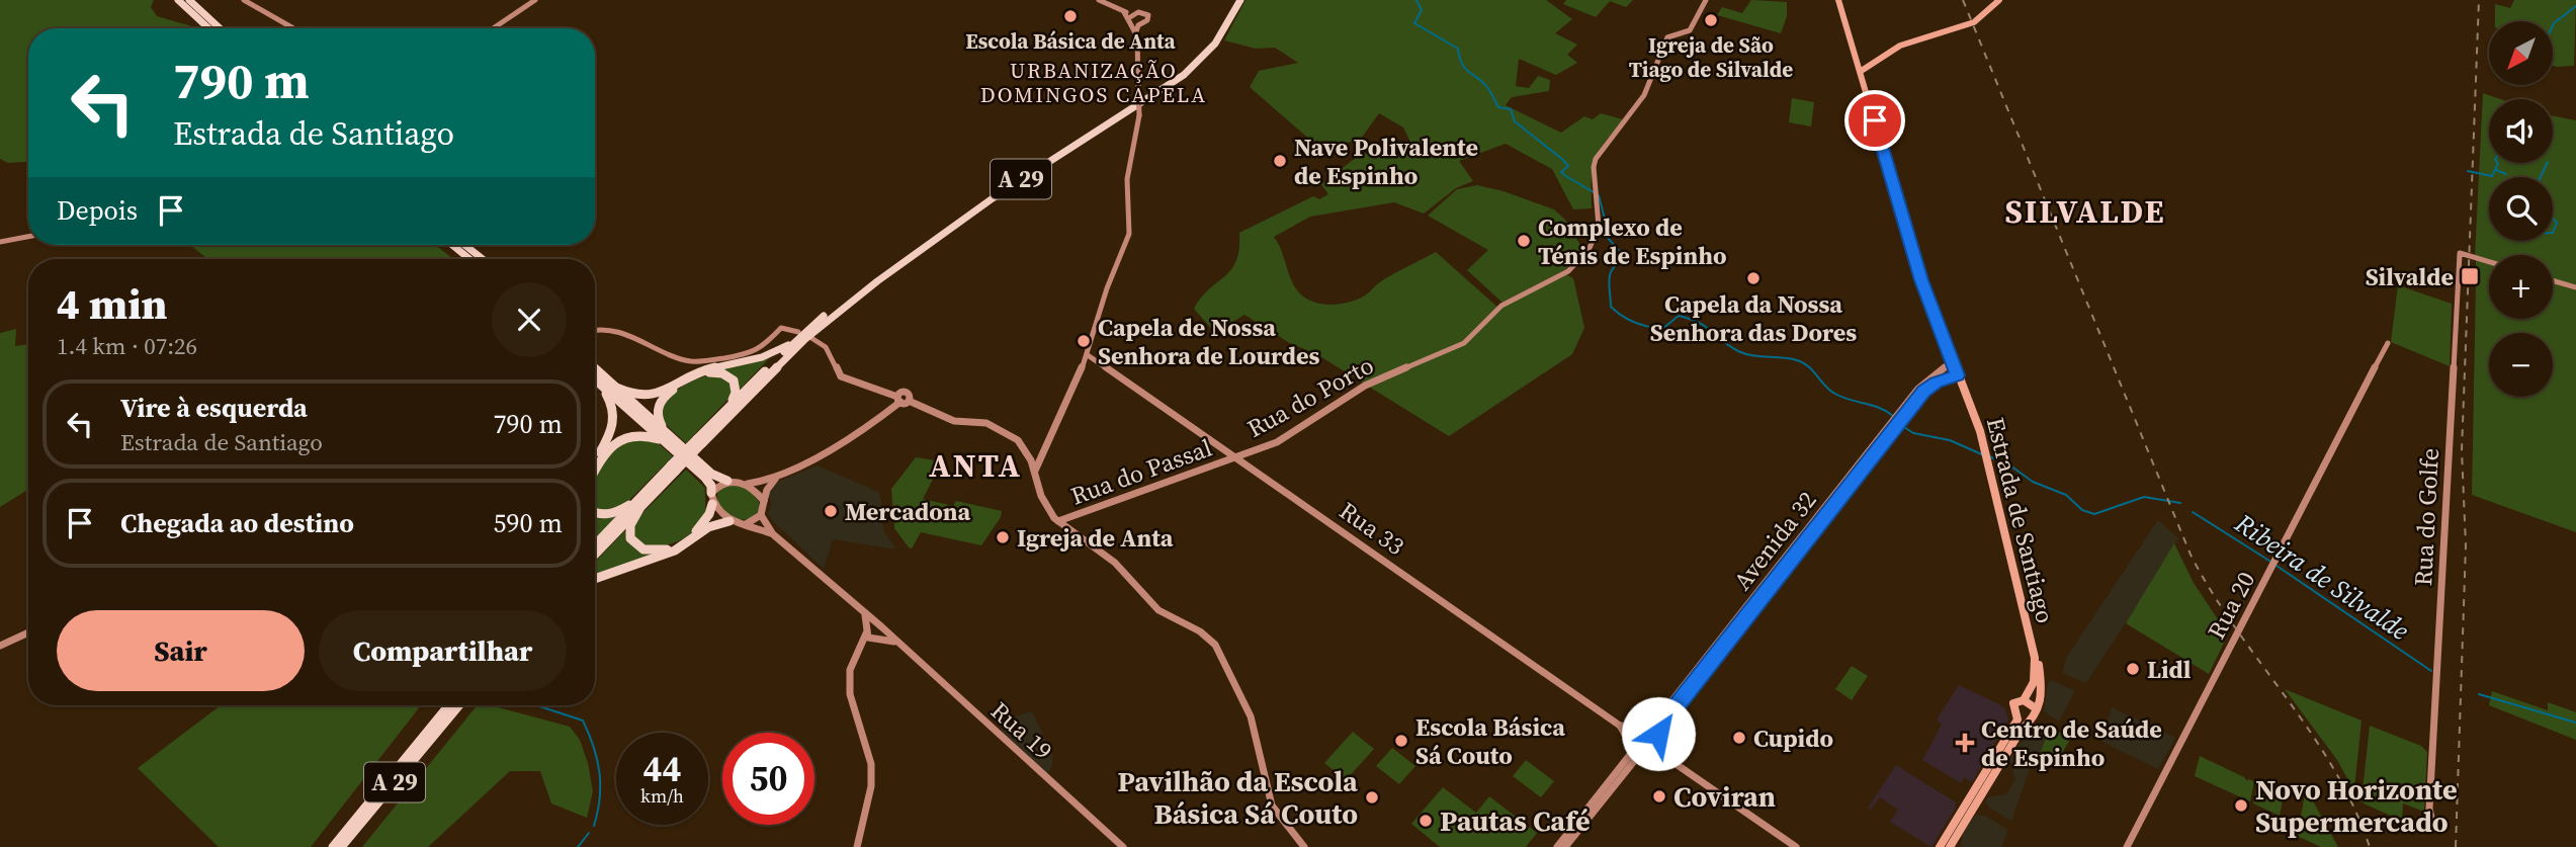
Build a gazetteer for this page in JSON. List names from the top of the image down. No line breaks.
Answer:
{"streets":{"highway":["A 29"],"main road":["Estrada de Santiago"],"street":["Rua do Porto","Rua do Passal","Rua do Golfe","Rua 33","Avenida 32","Rua 20","Rua 19"]},"crossings":[["Rua do Porto","Rua do Passal"],["Rua do Porto","Rua 33"],["Rua do Passal","Rua 33"],["Estrada de Santiago","Avenida 32"],["Rua 33","Avenida 32"]],"districts":["URBANIZAÇÃO DOMINGOS CAPELA","SILVALDE","ANTA"],"water":["Ribeira de Silvalde"],"places":{"other":["Escola Básica de Anta","Igreja de São Tiago de Silvalde","Nave Polivalente de Espinho","Complexo de Ténis de Espinho","Capela da Nossa Senhora das Dores","Capela de Nossa Senhora de Lourdes","Mercadona","Igreja de Anta","Lidl","Cupido","Escola Básica Sá Couto","Coviran","Pavilhão da Escola Básica Sá Couto","Novo Horizonte Supermercado","Pautas Café"],"transit":["Silvalde"],"health":["Centro de Saúde de Espinho"]},"north":"bottom left","page":{"map_buttons":["+","−"],"turn":["790 m","Estrada de Santiago"],"then":"Depois","heading":["4 min","1.4 km · 07:26"],"list":[{"name":"Vire à esquerda","note":"Estrada de Santiago","value":"790 m"},{"name":"Chegada ao destino","value":"590 m"}],"buttons":["Sair","Compartilhar"],"speed":"44 km/h","limit":"50"}}
